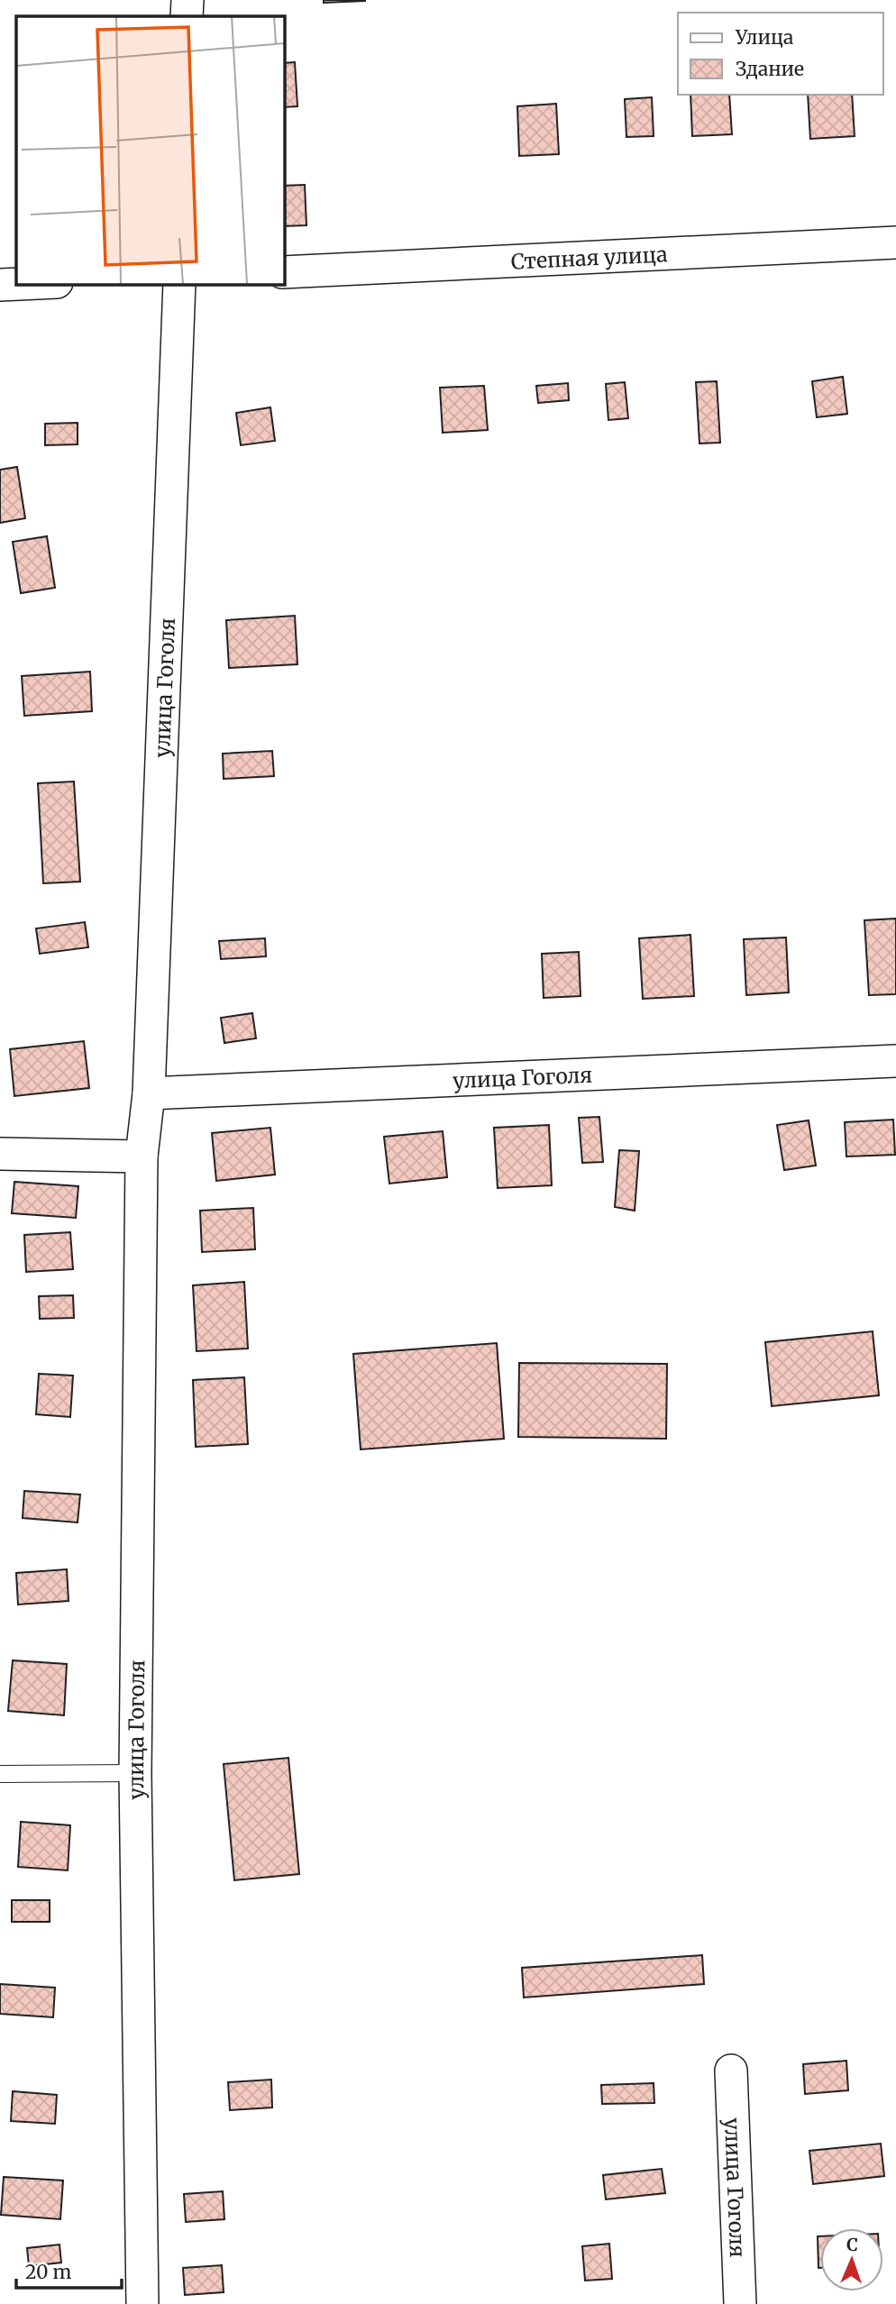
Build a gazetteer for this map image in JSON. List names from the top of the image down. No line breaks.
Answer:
{"streets":{"street":["Степная улица","улица Гоголя"]},"legend":["Улица","Здание"],"scale_bar":"20 m","north":"top"}
